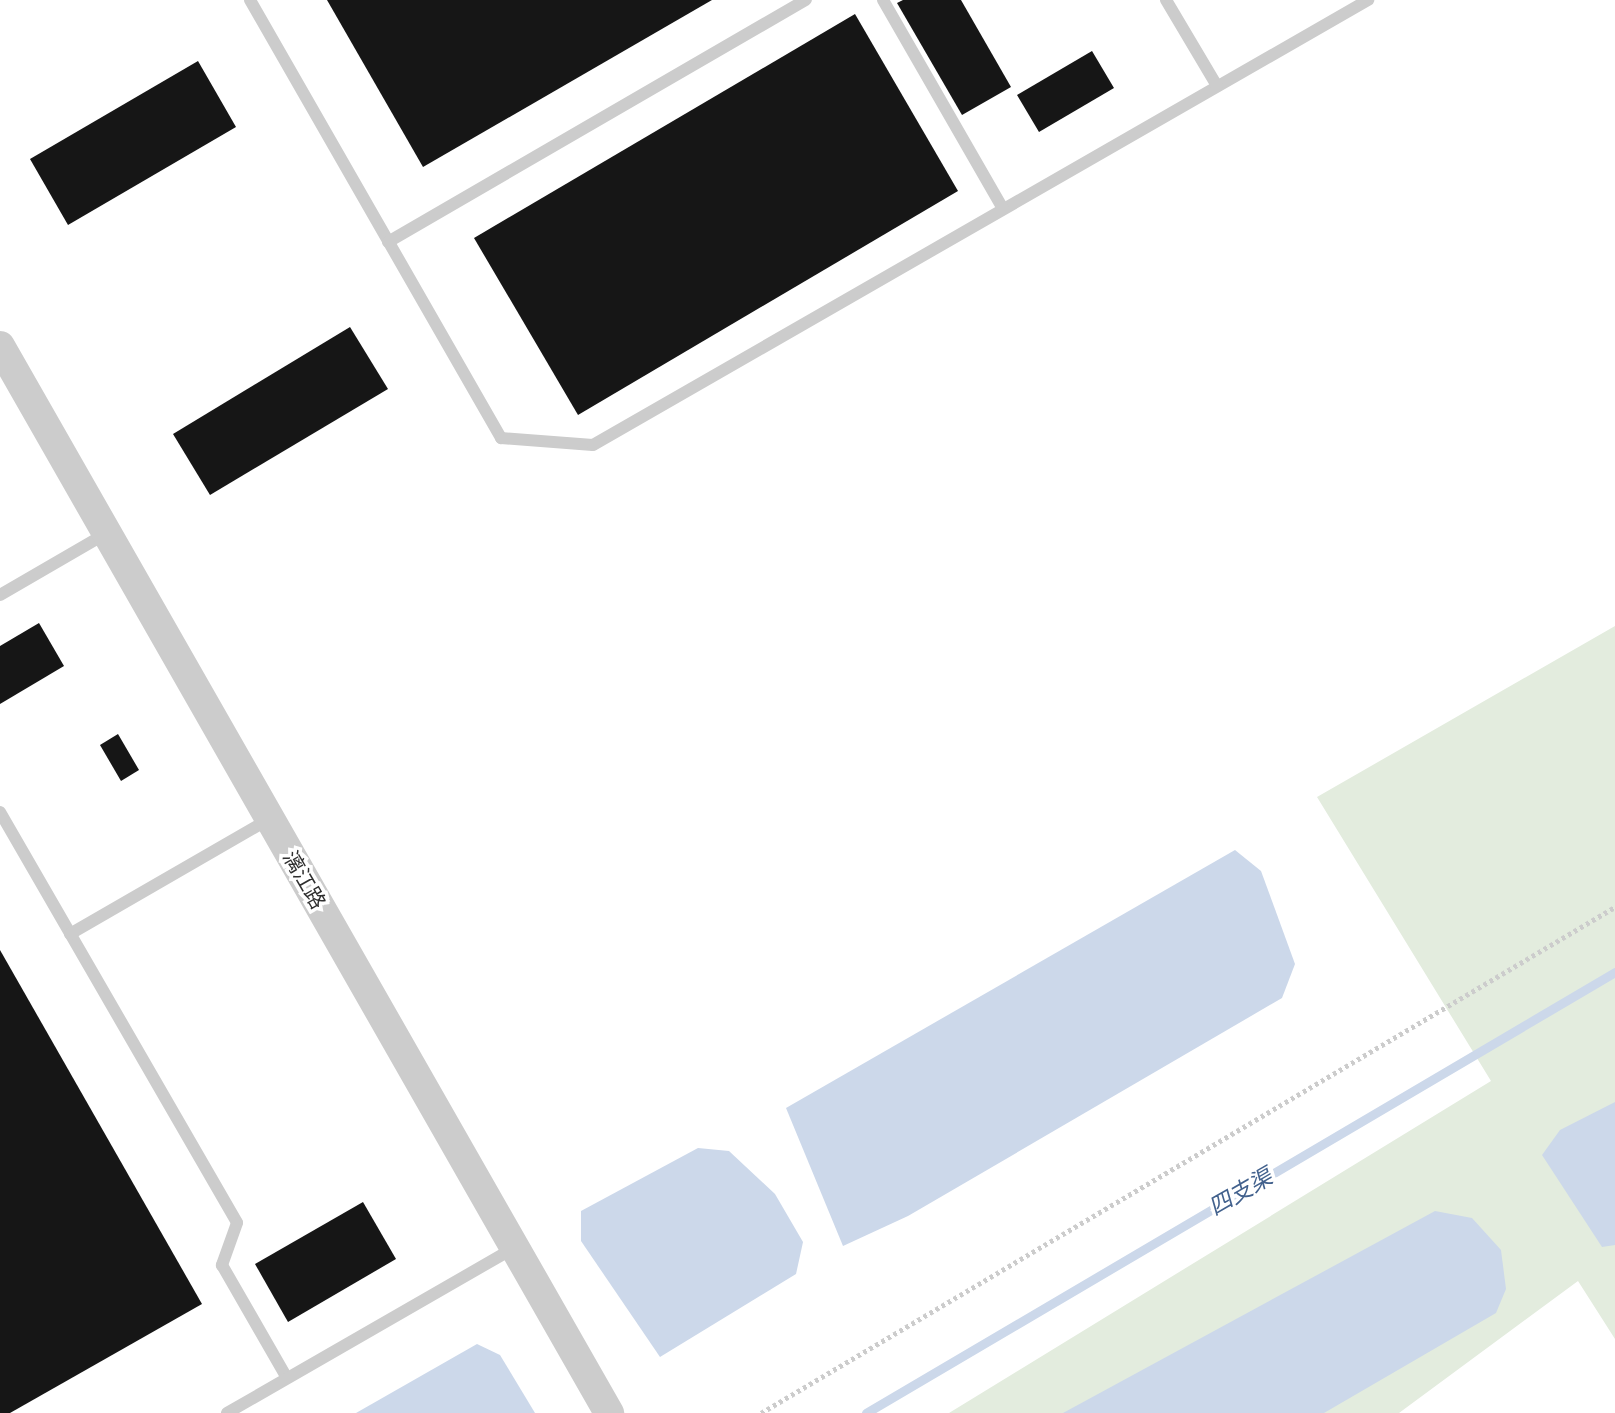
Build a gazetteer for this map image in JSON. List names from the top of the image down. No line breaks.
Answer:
{"streets":{"street":["漓江路"]},"water":["四支渠"]}
